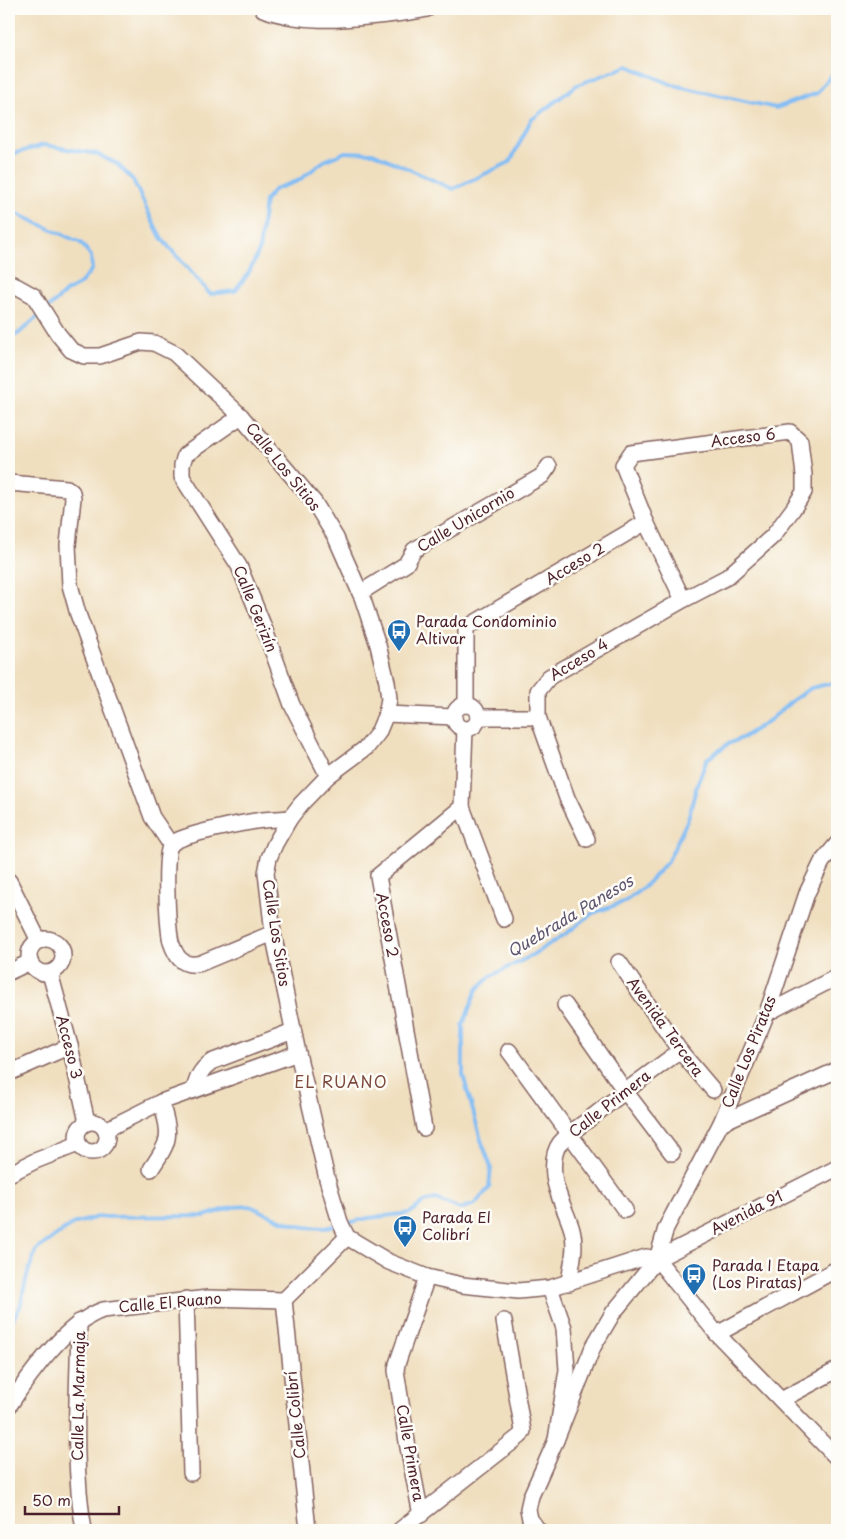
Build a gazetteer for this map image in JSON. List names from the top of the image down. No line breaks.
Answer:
{"streets":{"street":["Acceso 6","Calle Los Sitios","Calle Unicornio","Acceso 2","Calle Gerizín","Acceso 4","Avenida Tercera","Acceso 3","Calle Los Piratas","Calle Primera","Avenida 91","Calle El Ruano","Calle La Marmaja","Calle Colibrí"]},"crossings":[["Acceso 6","Acceso 2"],["Acceso 6","Acceso 4"],["Calle Los Sitios","Calle Unicornio"],["Calle Los Sitios","Calle Gerizín"],["Avenida Tercera","Calle Primera"],["Calle Los Piratas","Avenida 91"],["Calle El Ruano","Calle La Marmaja"],["Calle El Ruano","Calle Colibrí"]],"districts":["EL RUANO"],"water":["Quebrada Panesos"],"places":{"bus stop":["Parada Condominio Altivar","Parada El Colibrí","Parada I Etapa (Los Piratas)"]},"scale_bar":"50 m"}
